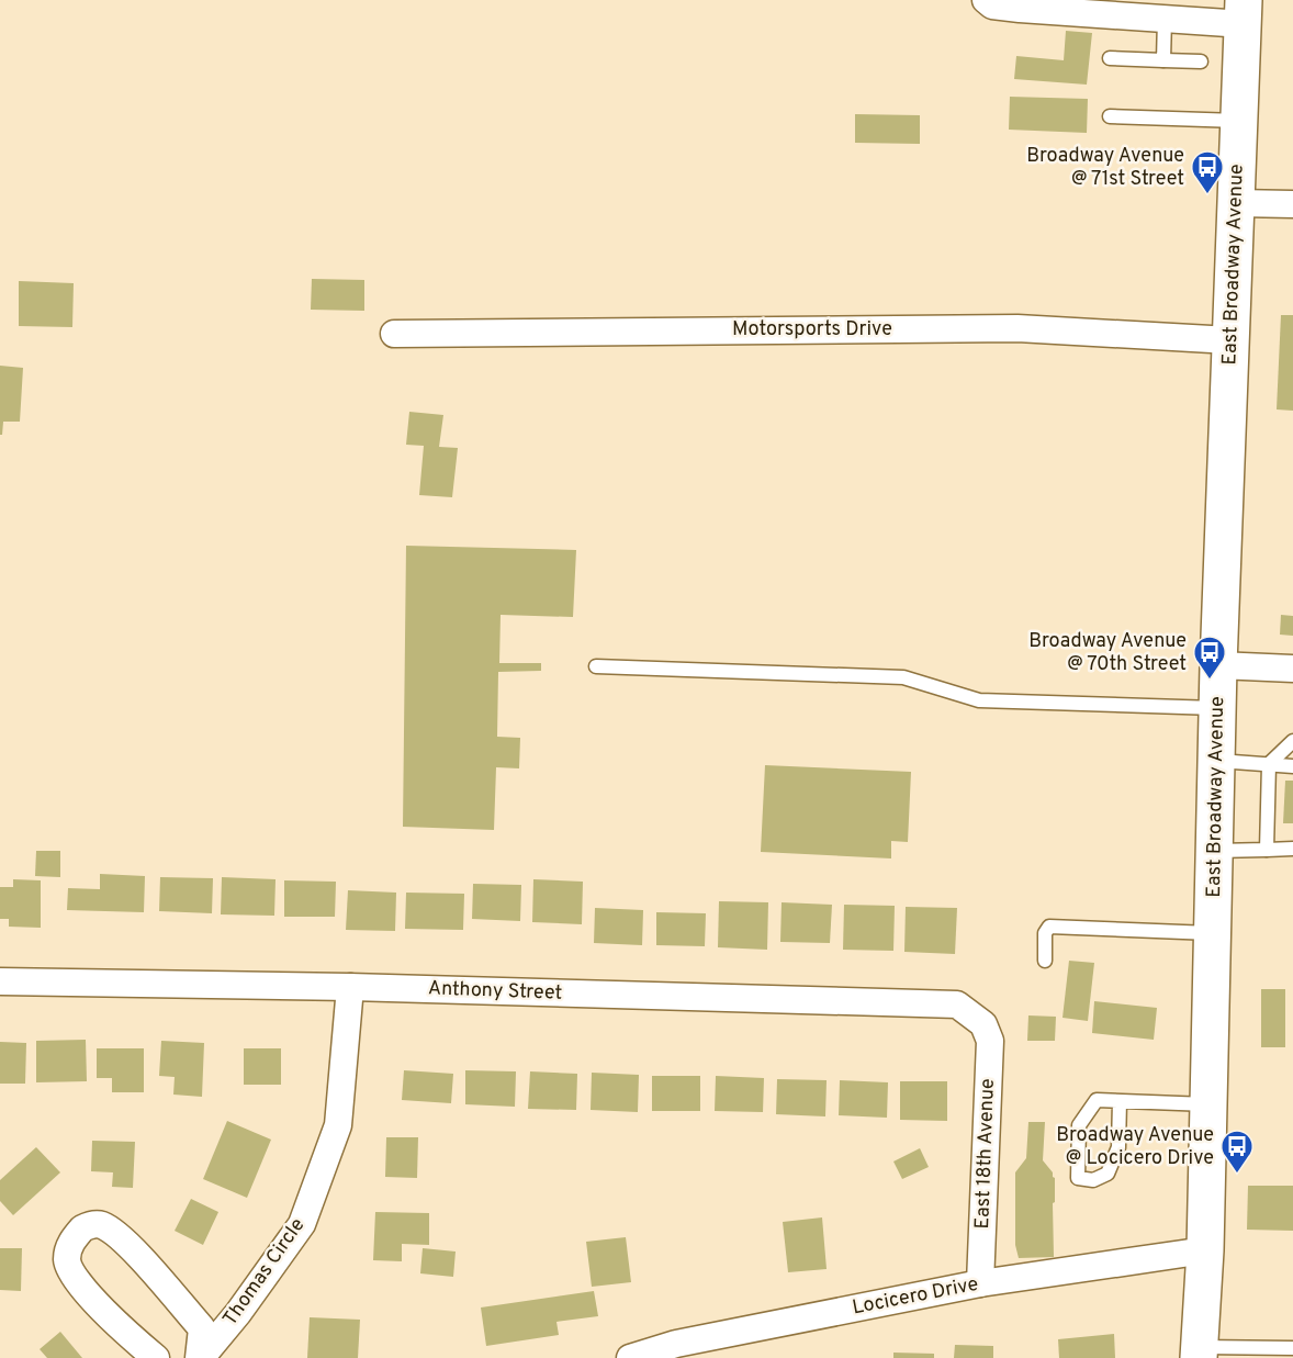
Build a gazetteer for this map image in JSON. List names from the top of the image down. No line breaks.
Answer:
{"streets":{"main road":["East Broadway Avenue"],"street":["Motorsports Drive","Anthony Street","East 18th Avenue","Thomas Circle","Locicero Drive"]},"crossings":[["East Broadway Avenue","Motorsports Drive"],["East Broadway Avenue","Locicero Drive"],["Anthony Street","East 18th Avenue"],["Anthony Street","Thomas Circle"],["East 18th Avenue","Locicero Drive"]],"places":{"bus stop":["Broadway Avenue @ 71st Street","Broadway Avenue @ 70th Street","Broadway Avenue @ Locicero Drive"]}}
